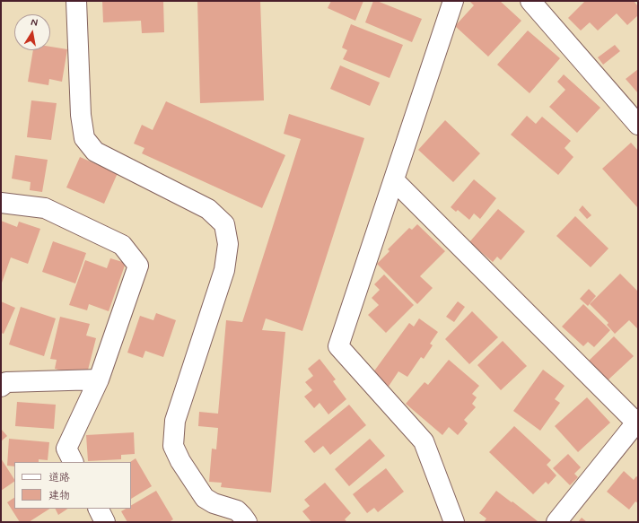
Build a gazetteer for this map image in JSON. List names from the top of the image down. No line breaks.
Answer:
{"legend":["道路","建物"],"north":"top"}
